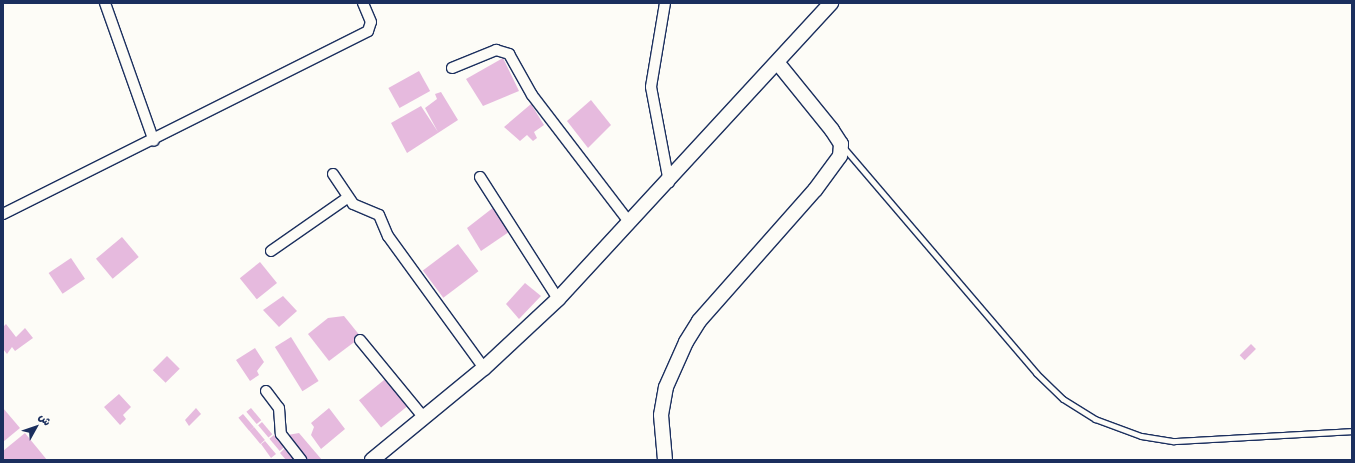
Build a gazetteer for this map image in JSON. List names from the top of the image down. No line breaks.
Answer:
{"north":"top right"}
